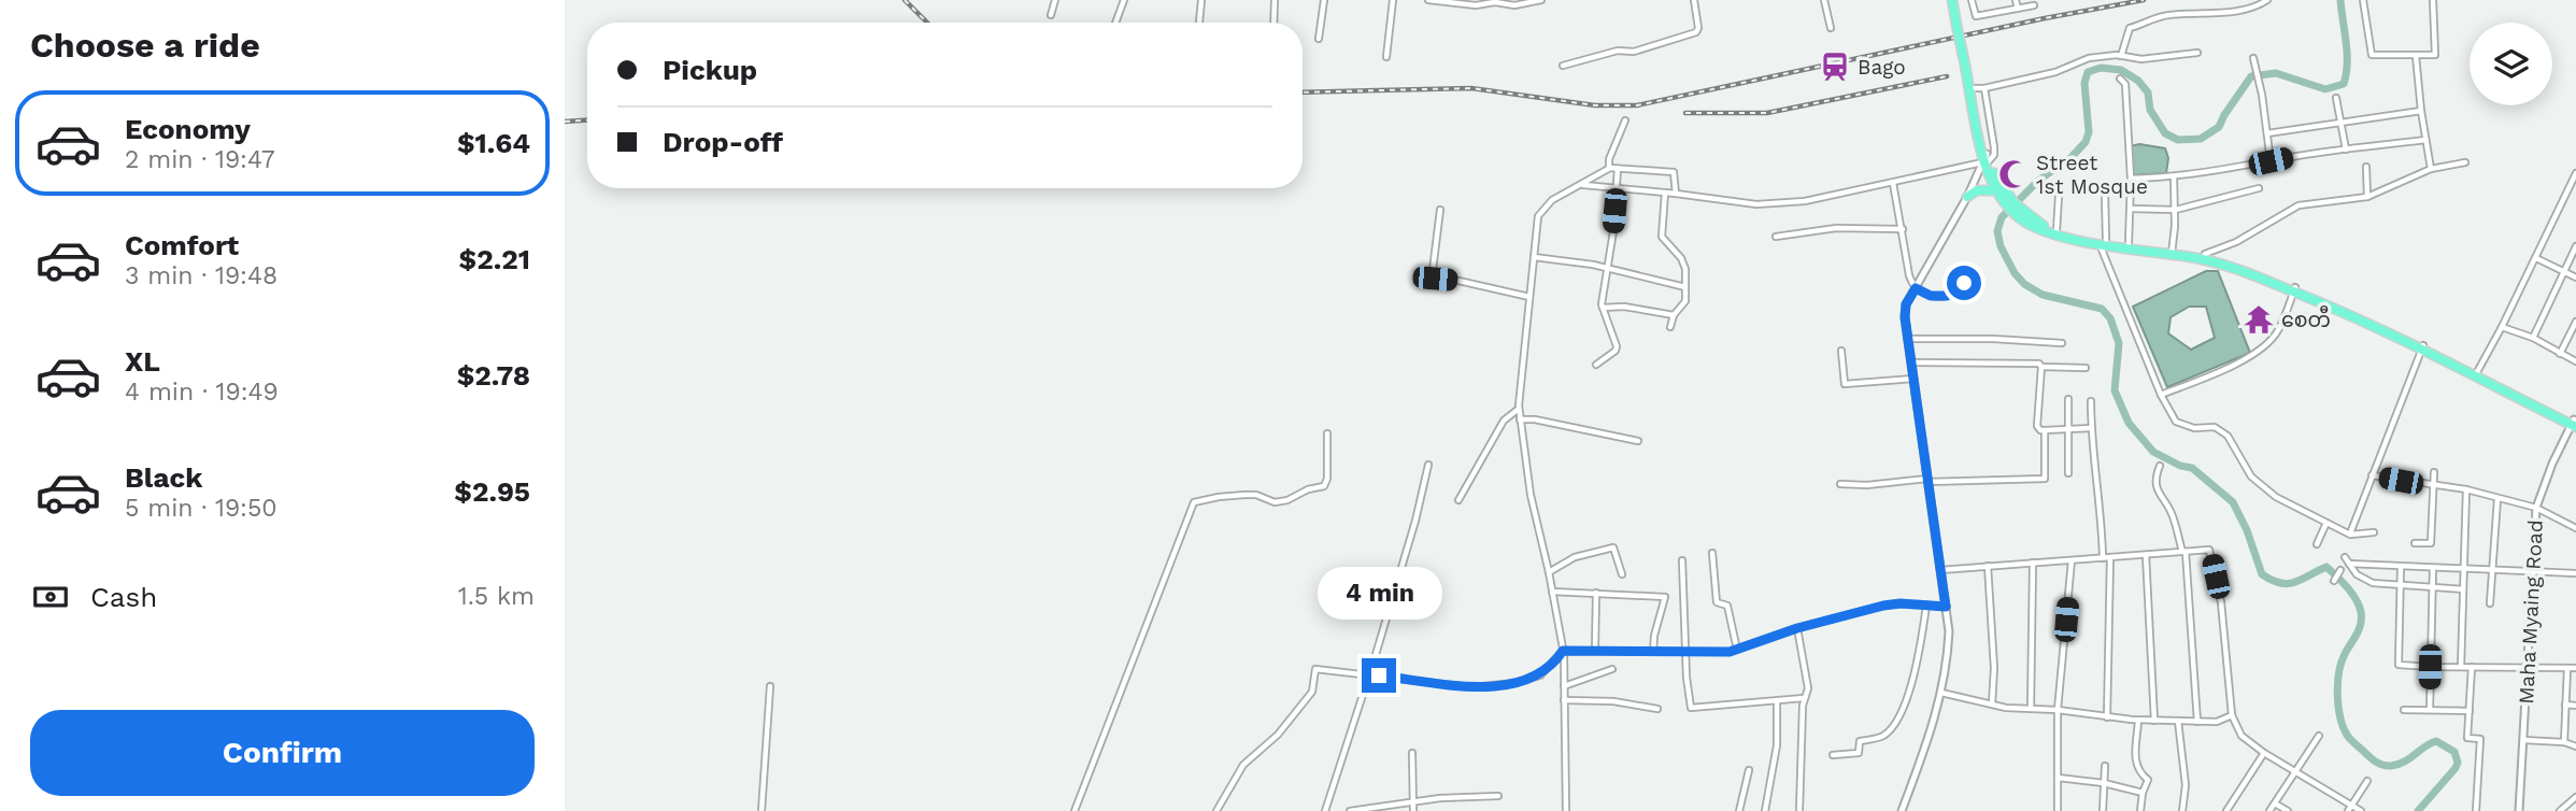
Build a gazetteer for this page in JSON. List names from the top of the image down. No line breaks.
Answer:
{"streets":{"street":["Maha Myaing Road"]},"places":{"station":["Bago"],"mosque":["Street 1st Mosque"],"temple":["စေတီ"]},"page":{"heading":"Choose a ride","banner":["Pickup","Drop-off"],"list":[{"name":"Economy","note":"2 min · 19:47","value":"$1.64"},{"name":"Comfort","note":"3 min · 19:48","value":"$2.21"},{"name":"XL","note":"4 min · 19:49","value":"$2.78"},{"name":"Black","note":"5 min · 19:50","value":"$2.95"}],"pay":["Cash","1.5 km"],"bubble":"4 min","buttons":"Confirm"}}
